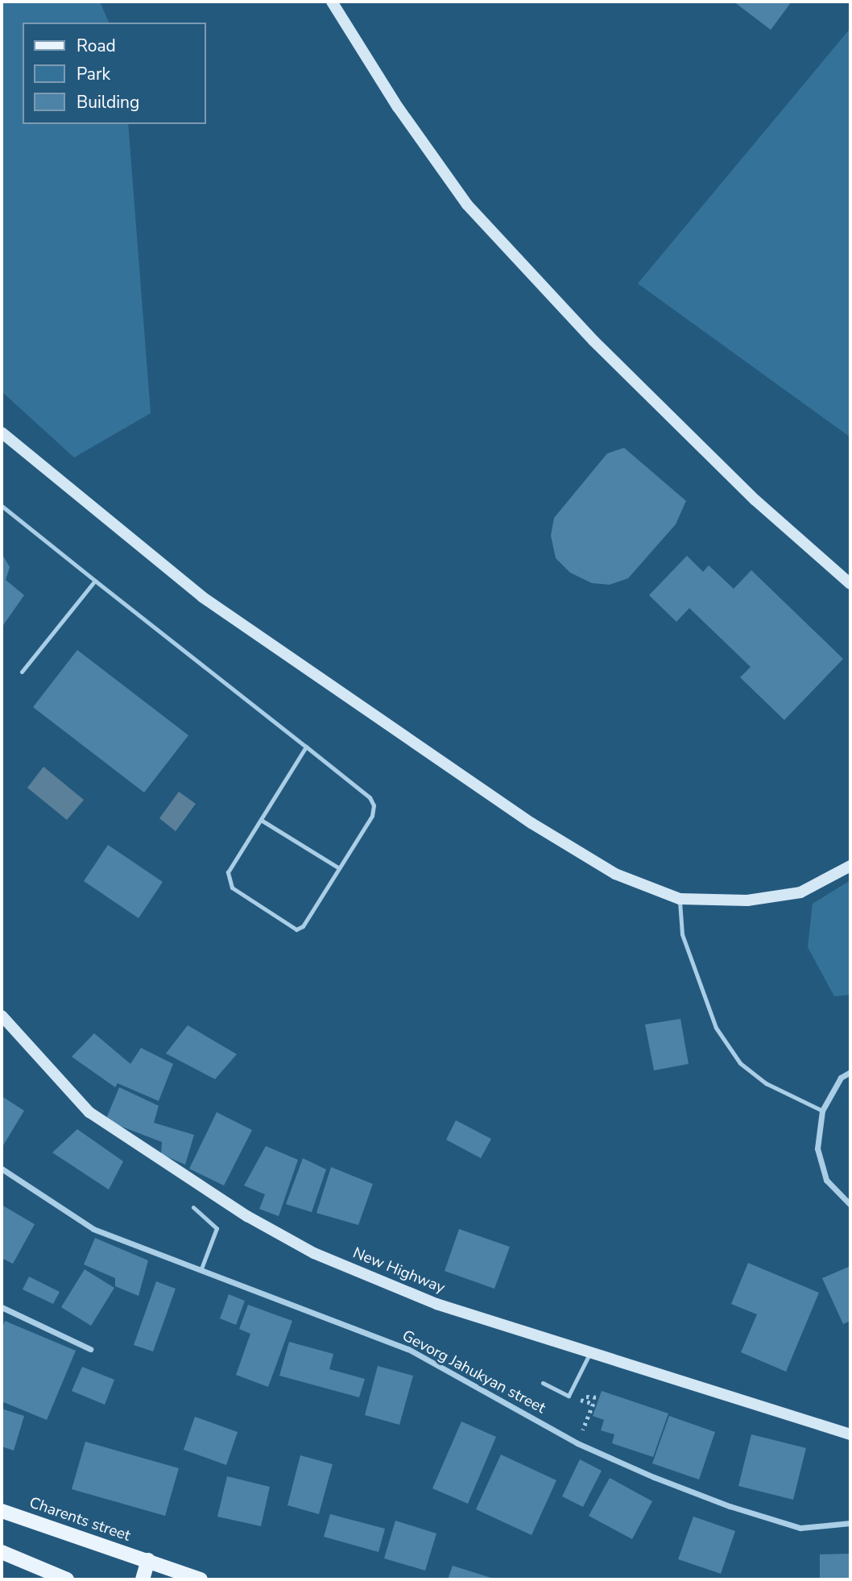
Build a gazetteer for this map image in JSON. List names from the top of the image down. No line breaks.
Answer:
{"streets":{"main road":["Charents street"],"street":["New Highway","Gevorg Jahukyan street"]},"legend":["Road","Park","Building"]}
